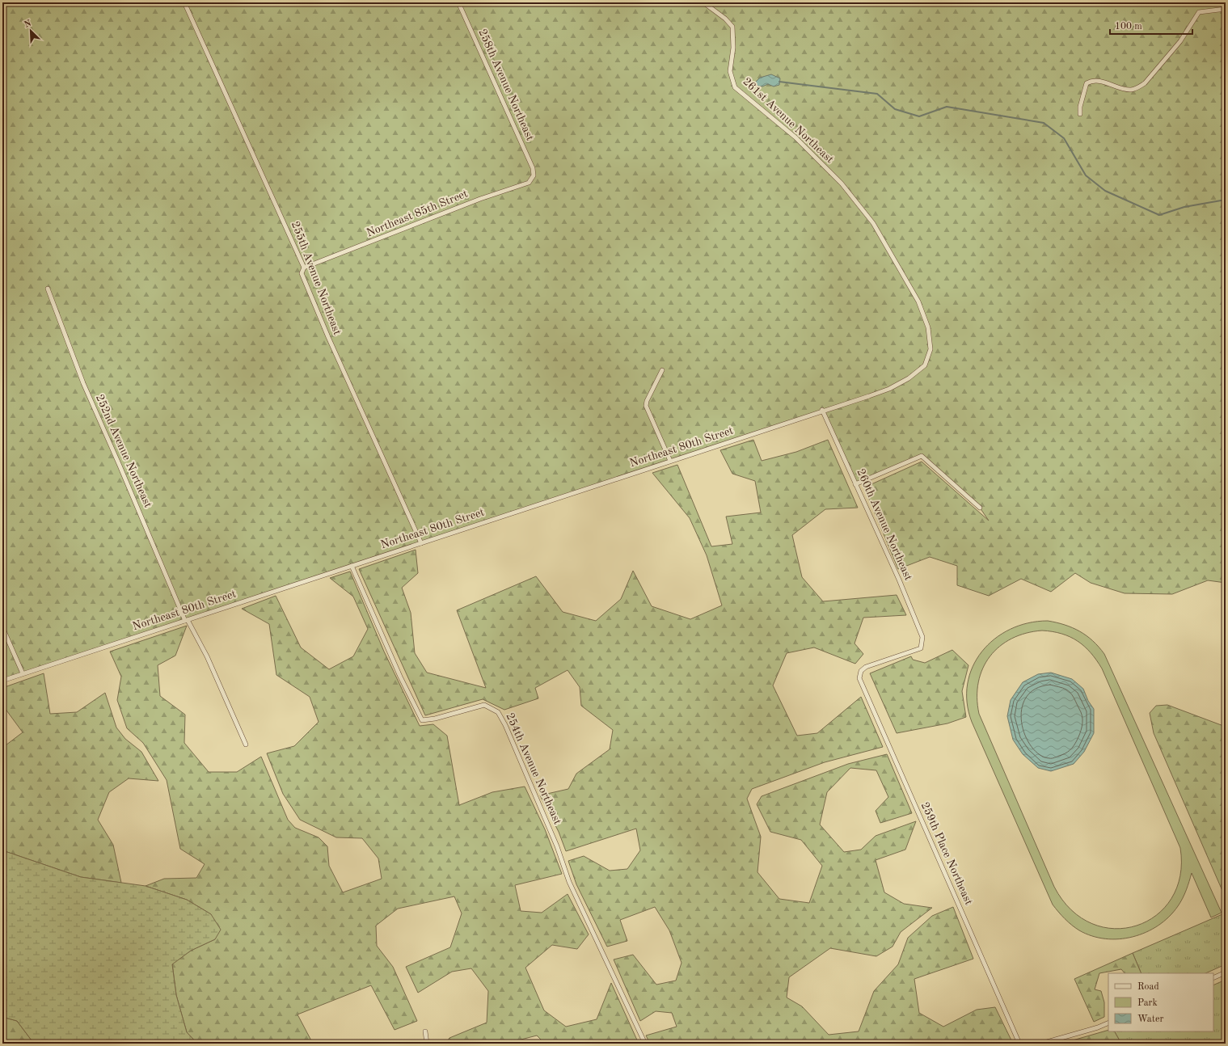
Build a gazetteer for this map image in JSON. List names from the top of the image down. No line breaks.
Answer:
{"streets":{"street":["258th Avenue Northeast","261st Avenue Northeast","Northeast 85th Street","255th Avenue Northeast","Northeast 80th Street","252nd Avenue Northeast","260th Avenue Northeast","254th Avenue Northeast","259th Place Northeast"]},"crossings":[["258th Avenue Northeast","Northeast 85th Street"],["261st Avenue Northeast","Northeast 80th Street"],["Northeast 85th Street","255th Avenue Northeast"],["255th Avenue Northeast","Northeast 80th Street"],["Northeast 80th Street","252nd Avenue Northeast"],["Northeast 80th Street","260th Avenue Northeast"],["Northeast 80th Street","254th Avenue Northeast"],["260th Avenue Northeast","259th Place Northeast"]],"legend":["Road","Park","Water"],"scale_bar":"100 m","north":"top left"}
